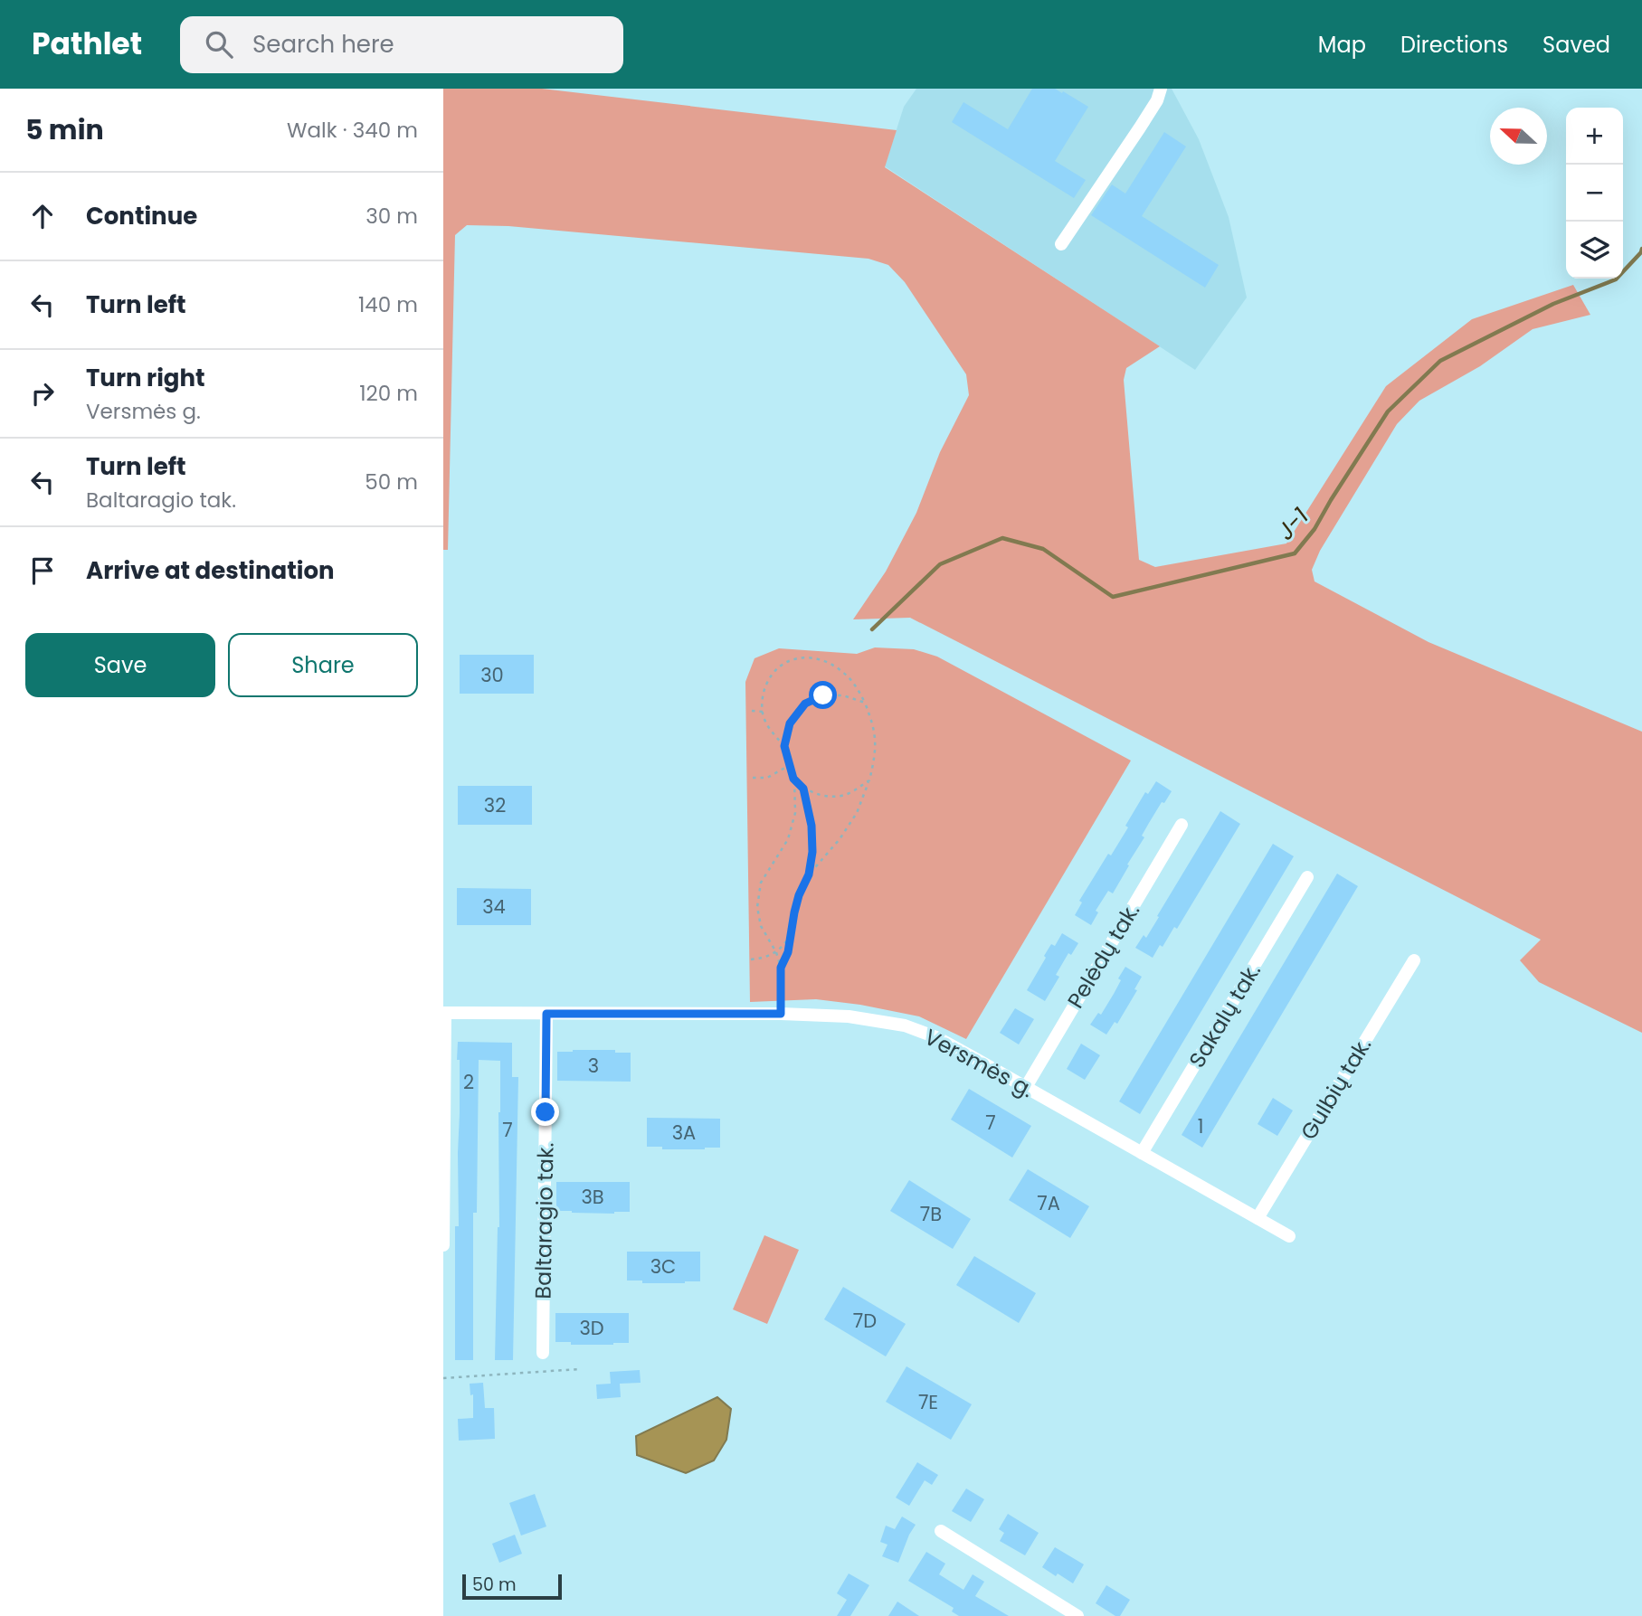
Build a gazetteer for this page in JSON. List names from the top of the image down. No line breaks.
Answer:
{"streets":{"street":["Pelėdų tak.","Sakalų tak.","Versmės g.","Gulbių tak.","Baltaragio tak."]},"crossings":[["Pelėdų tak.","Versmės g."],["Sakalų tak.","Versmės g."],["Versmės g.","Gulbių tak."],["Versmės g.","Baltaragio tak."]],"water":["J-1"],"house_numbers":["30","32","34","3","2","7","1","7","3A","3B","7A","7B","3C","7D","3D","7E"],"scale_bar":"50 m","north":"left","page":{"header":"Pathlet","search":"Search here","nav":["Map","Directions","Saved"],"heading":["5 min","Walk · 340 m"],"map_buttons":["+","−"],"list":[["Continue","30 m"],["Turn left","140 m"],["Turn right","Versmės g.","120 m"],["Turn left","Baltaragio tak.","50 m"],"Arrive at destination"],"buttons":["Save","Share"],"scale":"50 m"}}
